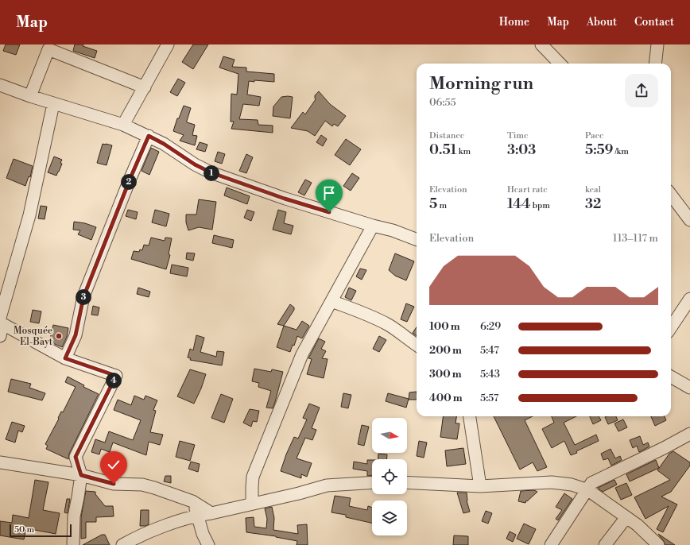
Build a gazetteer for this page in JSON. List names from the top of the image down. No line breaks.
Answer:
{"places":["Mosquée El-Bayt"],"scale_bar":"50 m","north":"right","page":{"header":"Map","nav":["Home","Map","About","Contact"],"heading":["Morning run","06:55"],"stats":[["Distance","0.51 km"],["Time","3:03"],["Pace","5:59 /km"],["Elevation","5 m"],["Heart rate","144 bpm"],["kcal","32"]],"pins":["1","2","3","4"],"chart":["Elevation","113–117 m"],"list":[{"name":"100 m","note":"6:29"},{"name":"200 m","note":"5:47"},{"name":"300 m","note":"5:43"},{"name":"400 m","note":"5:57"}],"scale":"50 m"}}
